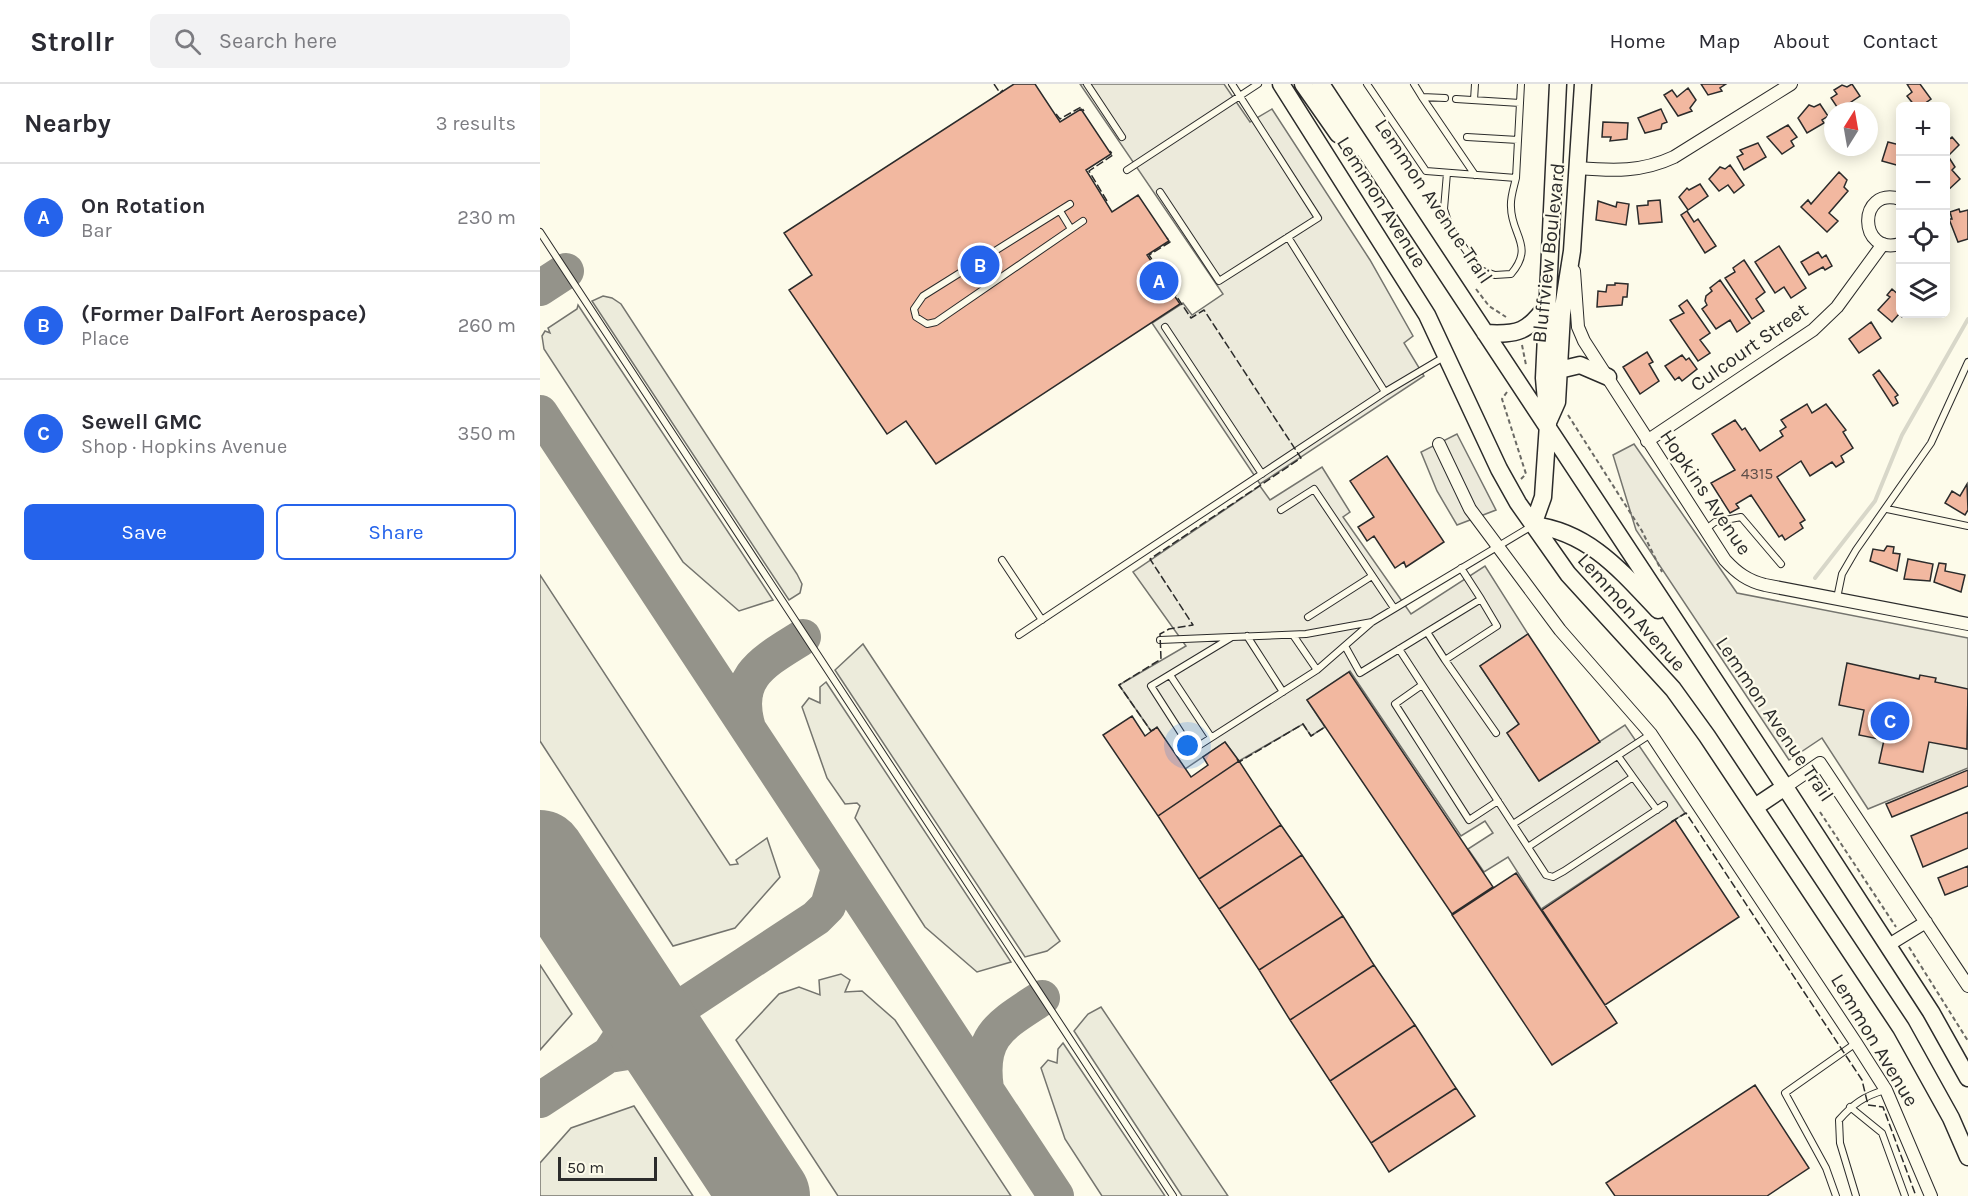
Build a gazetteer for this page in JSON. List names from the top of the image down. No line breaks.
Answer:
{"streets":{"main road":["Lemmon Avenue","Bluffview Boulevard"],"street":["Culcourt Street","Hopkins Avenue"],"path":["Lemmon Avenue Trail"]},"crossings":[["Lemmon Avenue","Bluffview Boulevard"],["Bluffview Boulevard","Hopkins Avenue"],["Culcourt Street","Hopkins Avenue"]],"house_numbers":["4315"],"scale_bar":"50 m","north":"top","page":{"header":"Strollr","search":"Search here","nav":["Home","Map","About","Contact"],"heading":["Nearby","3 results"],"map_buttons":["+","−"],"list":[{"mark":"A","name":"On Rotation","note":"Bar","value":"230 m"},{"mark":"B","name":"(Former DalFort Aerospace)","note":"Place","value":"260 m"},{"mark":"C","name":"Sewell GMC","note":"Shop · Hopkins Avenue","value":"350 m"}],"pins":["B","A","C"],"buttons":["Save","Share"],"scale":"50 m"}}
